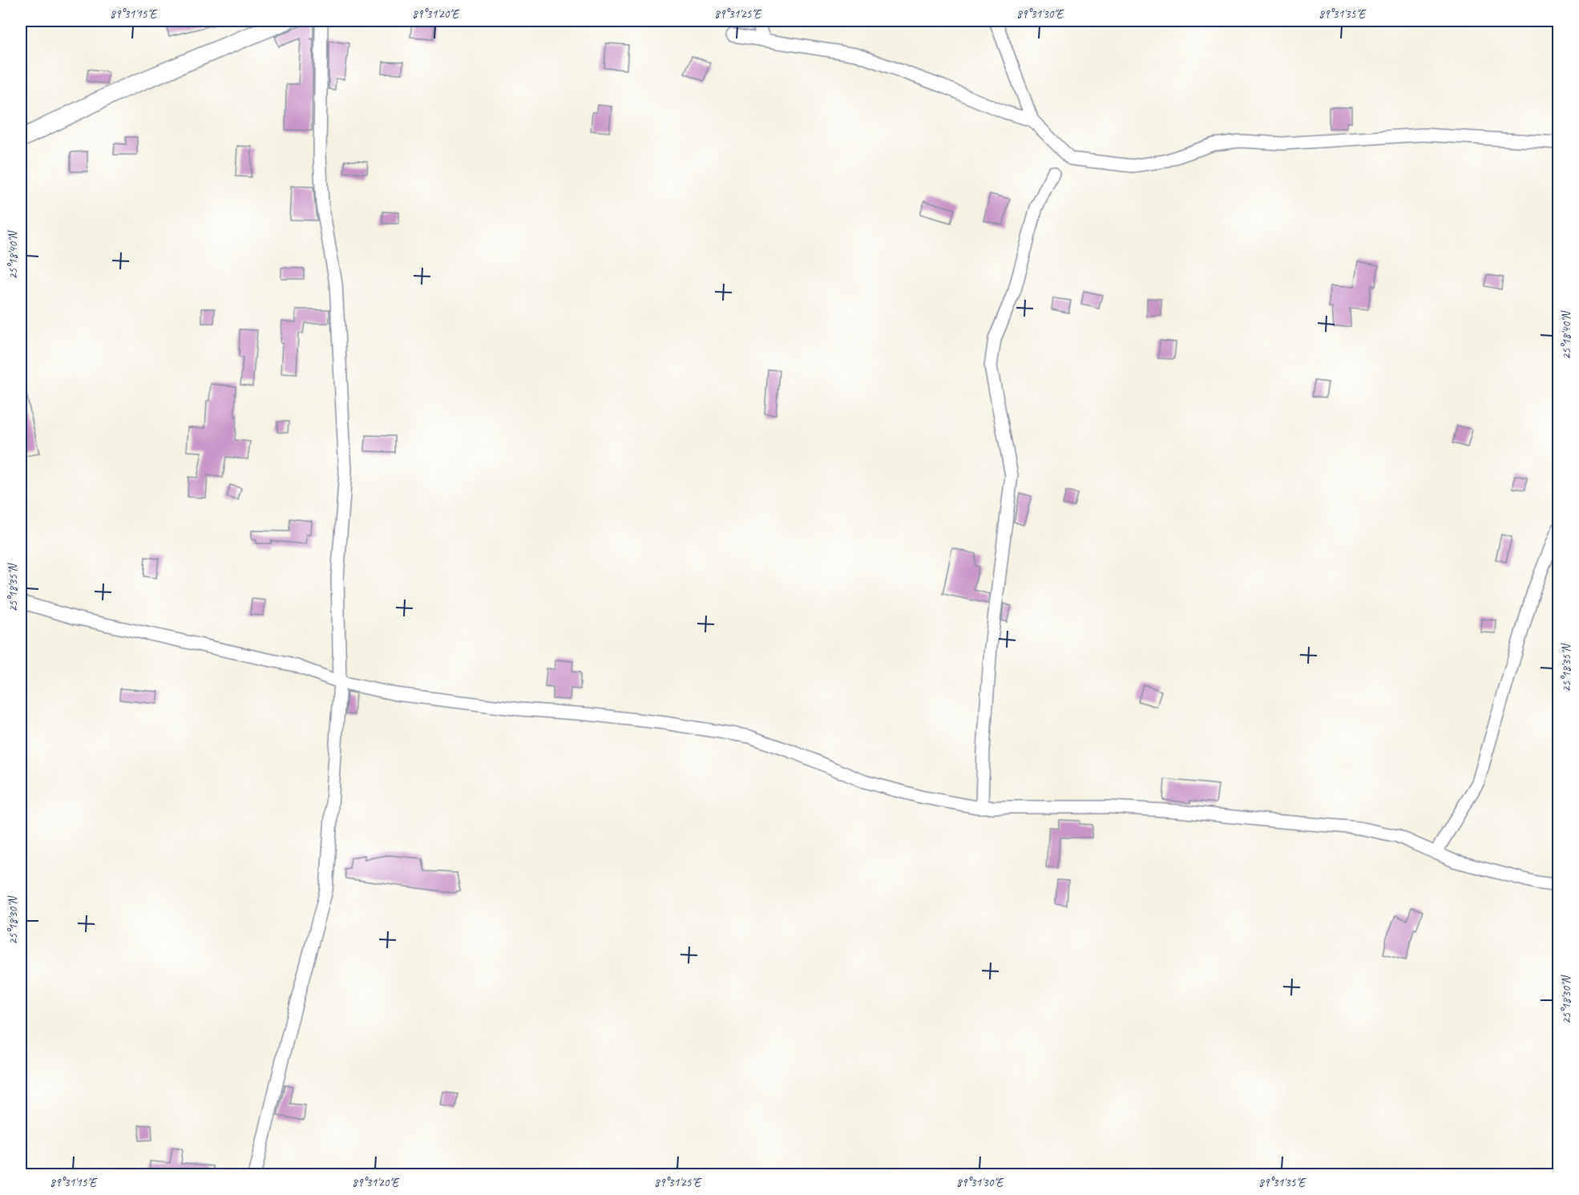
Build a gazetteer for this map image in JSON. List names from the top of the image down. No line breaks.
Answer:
{"coordinates":["89°31'15\"E","89°31'20\"E","89°31'25\"E","89°31'30\"E","89°31'35\"E","25°18'40\"N","25°18'35\"N","25°18'30\"N"]}
